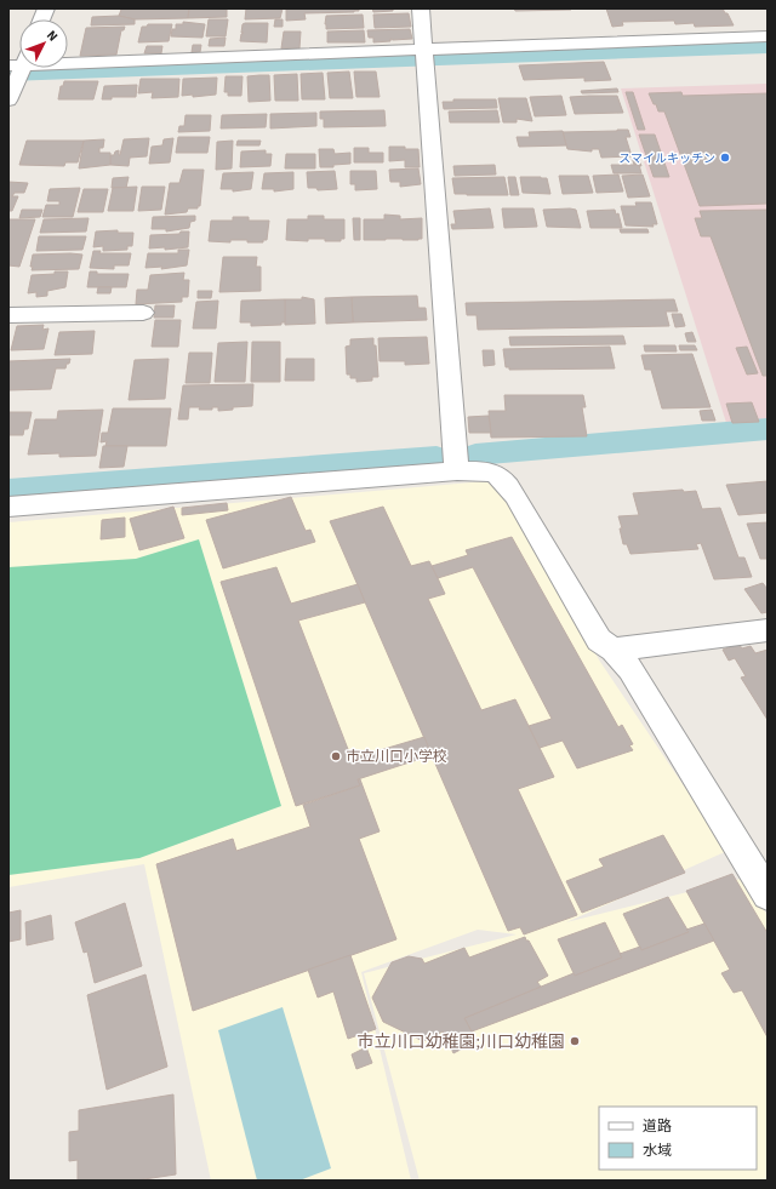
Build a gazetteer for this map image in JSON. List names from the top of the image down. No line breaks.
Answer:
{"places":["スマイルキッチン","市立川口小学校","市立川口幼稚園;川口幼稚園"],"legend":["道路","水域"],"north":"top right"}
